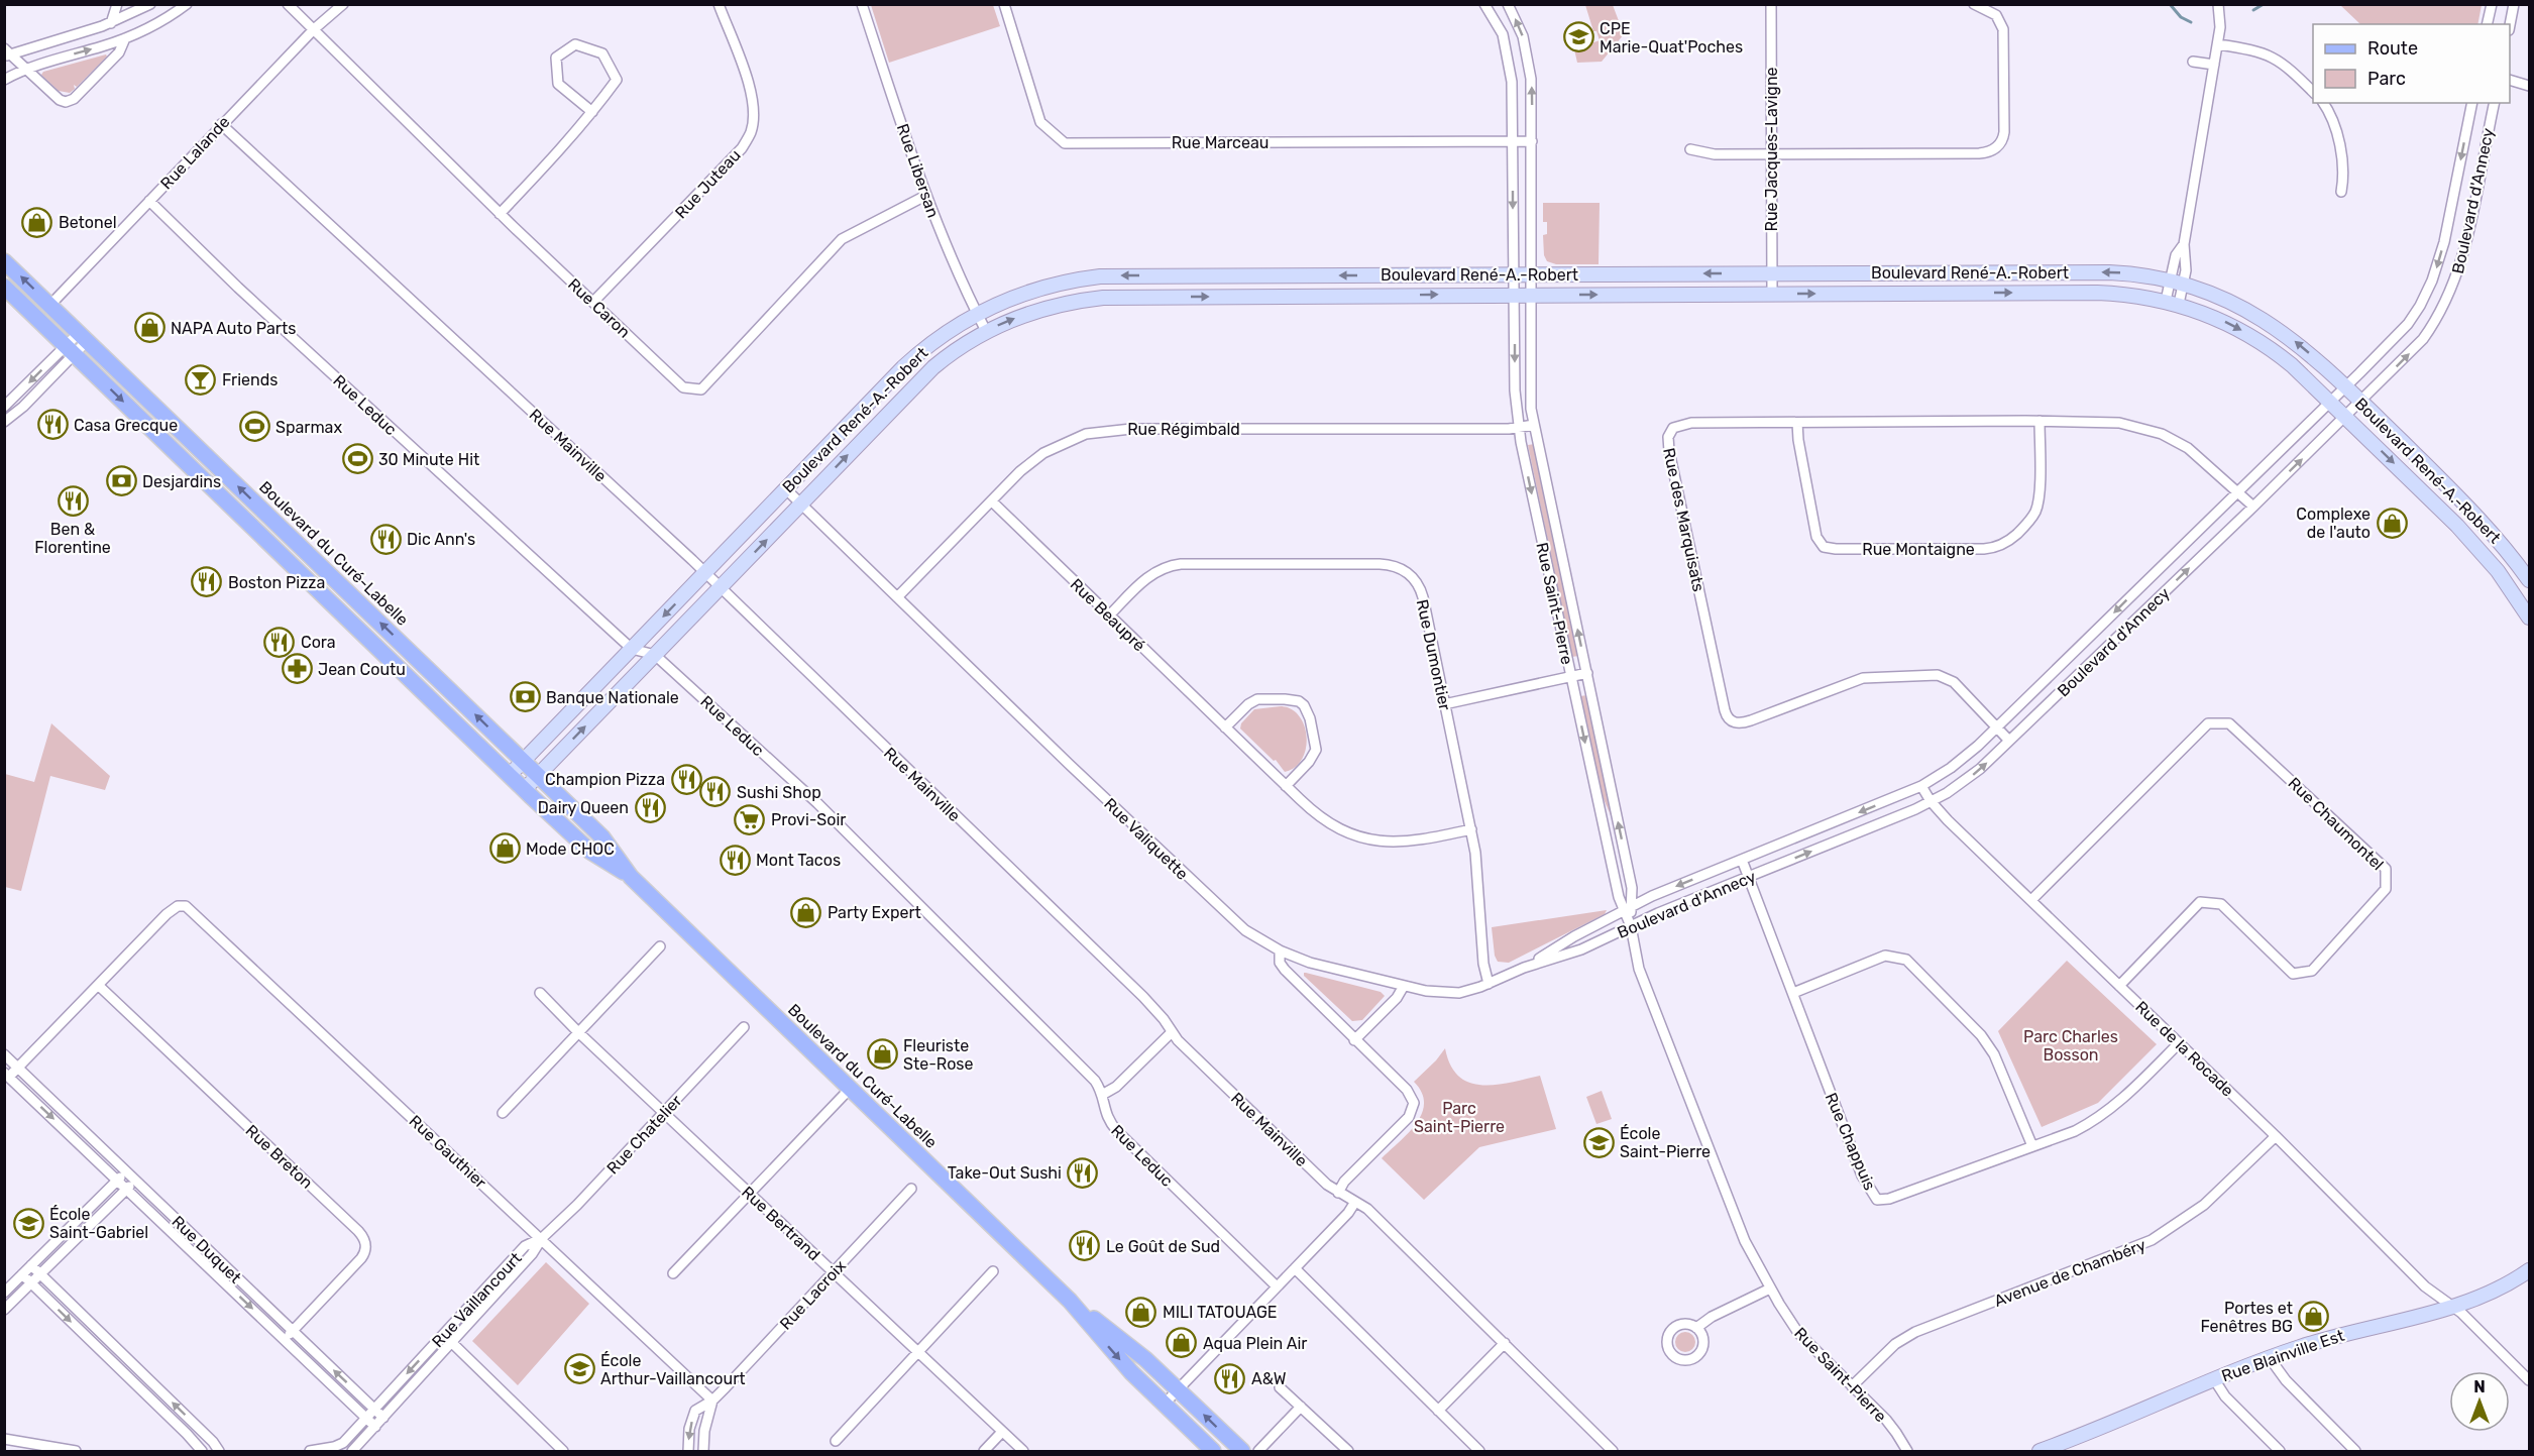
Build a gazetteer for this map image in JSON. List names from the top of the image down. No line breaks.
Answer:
{"streets":{"main road":["Boulevard du Curé-Labelle"],"street":["Rue Marceau","Rue Jacques-Lavigne","Rue Lalande","Rue Libersan","Rue Juteau","Boulevard d'Annecy","Boulevard René-A.-Robert","Rue Caron","Rue Leduc","Rue Régimbald","Rue Mainville","Rue des Marquisats","Rue Montaigne","Rue Saint-Pierre","Rue Beaupré","Rue Dumontier","Rue Chaumontel","Rue Valiquette","Rue de la Rocade","Rue Chatelier","Rue Chappuis","Rue Gauthier","Rue Breton","Rue Bertrand","Rue Duquet","Avenue de Chambéry","Rue Lacroix","Rue Vaillancourt","Rue Blainville Est"]},"crossings":[["Rue Marceau","Rue Saint-Pierre"],["Rue Jacques-Lavigne","Boulevard René-A.-Robert"],["Rue Lalande","Rue Caron"],["Rue Lalande","Rue Leduc"],["Rue Lalande","Rue Mainville"],["Rue Lalande","Boulevard du Curé-Labelle"],["Rue Libersan","Boulevard René-A.-Robert"],["Rue Libersan","Rue Caron"],["Rue Juteau","Rue Caron"],["Boulevard d'Annecy","Boulevard René-A.-Robert"],["Boulevard d'Annecy","Rue des Marquisats"],["Boulevard d'Annecy","Rue Saint-Pierre"],["Boulevard d'Annecy","Rue Dumontier"],["Boulevard d'Annecy","Rue Valiquette"],["Boulevard d'Annecy","Rue de la Rocade"],["Boulevard d'Annecy","Rue Chappuis"],["Boulevard René-A.-Robert","Rue Leduc"],["Boulevard René-A.-Robert","Rue Mainville"],["Boulevard René-A.-Robert","Boulevard du Curé-Labelle"],["Boulevard René-A.-Robert","Rue Saint-Pierre"],["Boulevard René-A.-Robert","Rue Valiquette"],["Rue Régimbald","Rue Saint-Pierre"],["Rue Régimbald","Rue Beaupré"],["Rue Régimbald","Rue Valiquette"],["Rue des Marquisats","Rue Montaigne"],["Rue Saint-Pierre","Avenue de Chambéry"],["Rue Beaupré","Rue Dumontier"],["Rue Chaumontel","Rue de la Rocade"],["Rue de la Rocade","Rue Chappuis"],["Rue de la Rocade","Avenue de Chambéry"],["Rue de la Rocade","Rue Blainville Est"],["Rue Chatelier","Rue Gauthier"],["Rue Chatelier","Rue Bertrand"],["Rue Chatelier","Rue Vaillancourt"],["Rue Gauthier","Rue Breton"],["Rue Gauthier","Rue Lacroix"],["Rue Gauthier","Rue Vaillancourt"],["Rue Breton","Rue Duquet"],["Rue Bertrand","Rue Lacroix"],["Rue Duquet","Rue Vaillancourt"]],"parks":["Parc Charles Bosson","Parc Saint-Pierre"],"places":{"school or university":["CPE Marie-Quat'Poches","École Saint-Pierre","École Saint-Gabriel","École Arthur-Vaillancourt"],"shop":["Betonel","NAPA Auto Parts","Complexe de l'auto","Mode CHOC","Party Expert","Fleuriste Ste-Rose","MILI TATOUAGE","Portes et Fenêtres BG","Aqua Plein Air"],"bar":["Friends"],"restaurant":["Casa Grecque","Ben & Florentine","Dic Ann's","Boston Pizza","Cora","Champion Pizza","Sushi Shop","Dairy Queen","Mont Tacos","Take-Out Sushi","Le Goût de Sud","A&W"],"sports":["Sparmax","30 Minute Hit"],"bank":["Desjardins","Banque Nationale"],"pharmacy":["Jean Coutu"],"supermarket":["Provi-Soir"]},"legend":["Route","Parc"],"north":"top"}
